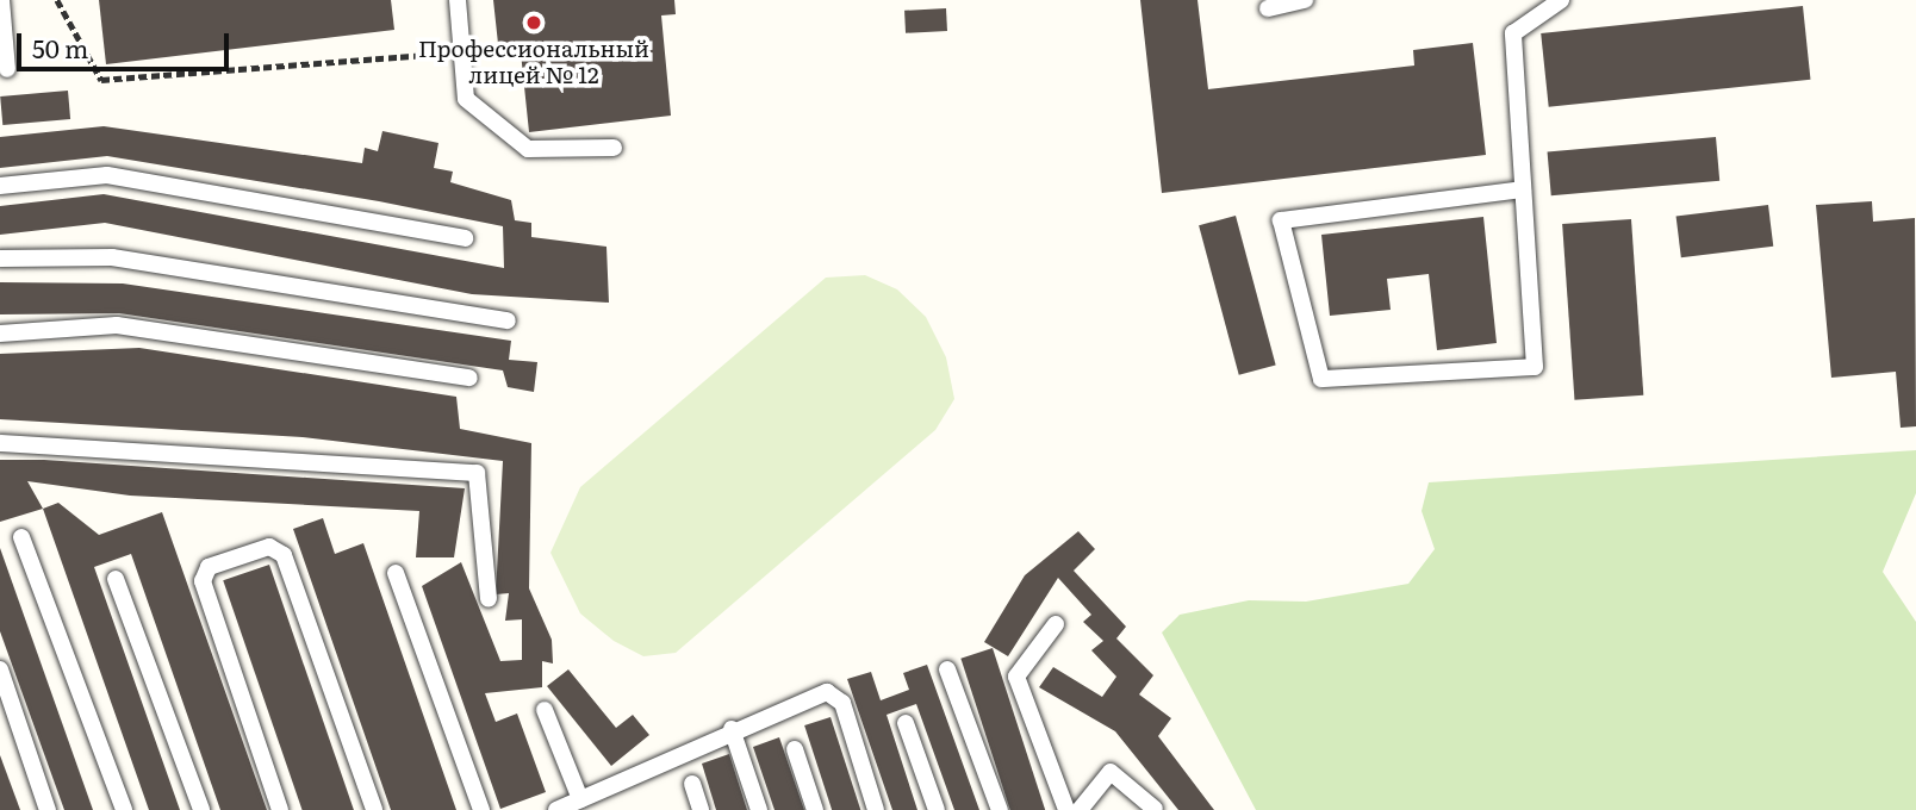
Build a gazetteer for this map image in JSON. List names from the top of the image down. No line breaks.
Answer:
{"places":["Профессиональный лицей № 12"],"scale_bar":"50 m"}
